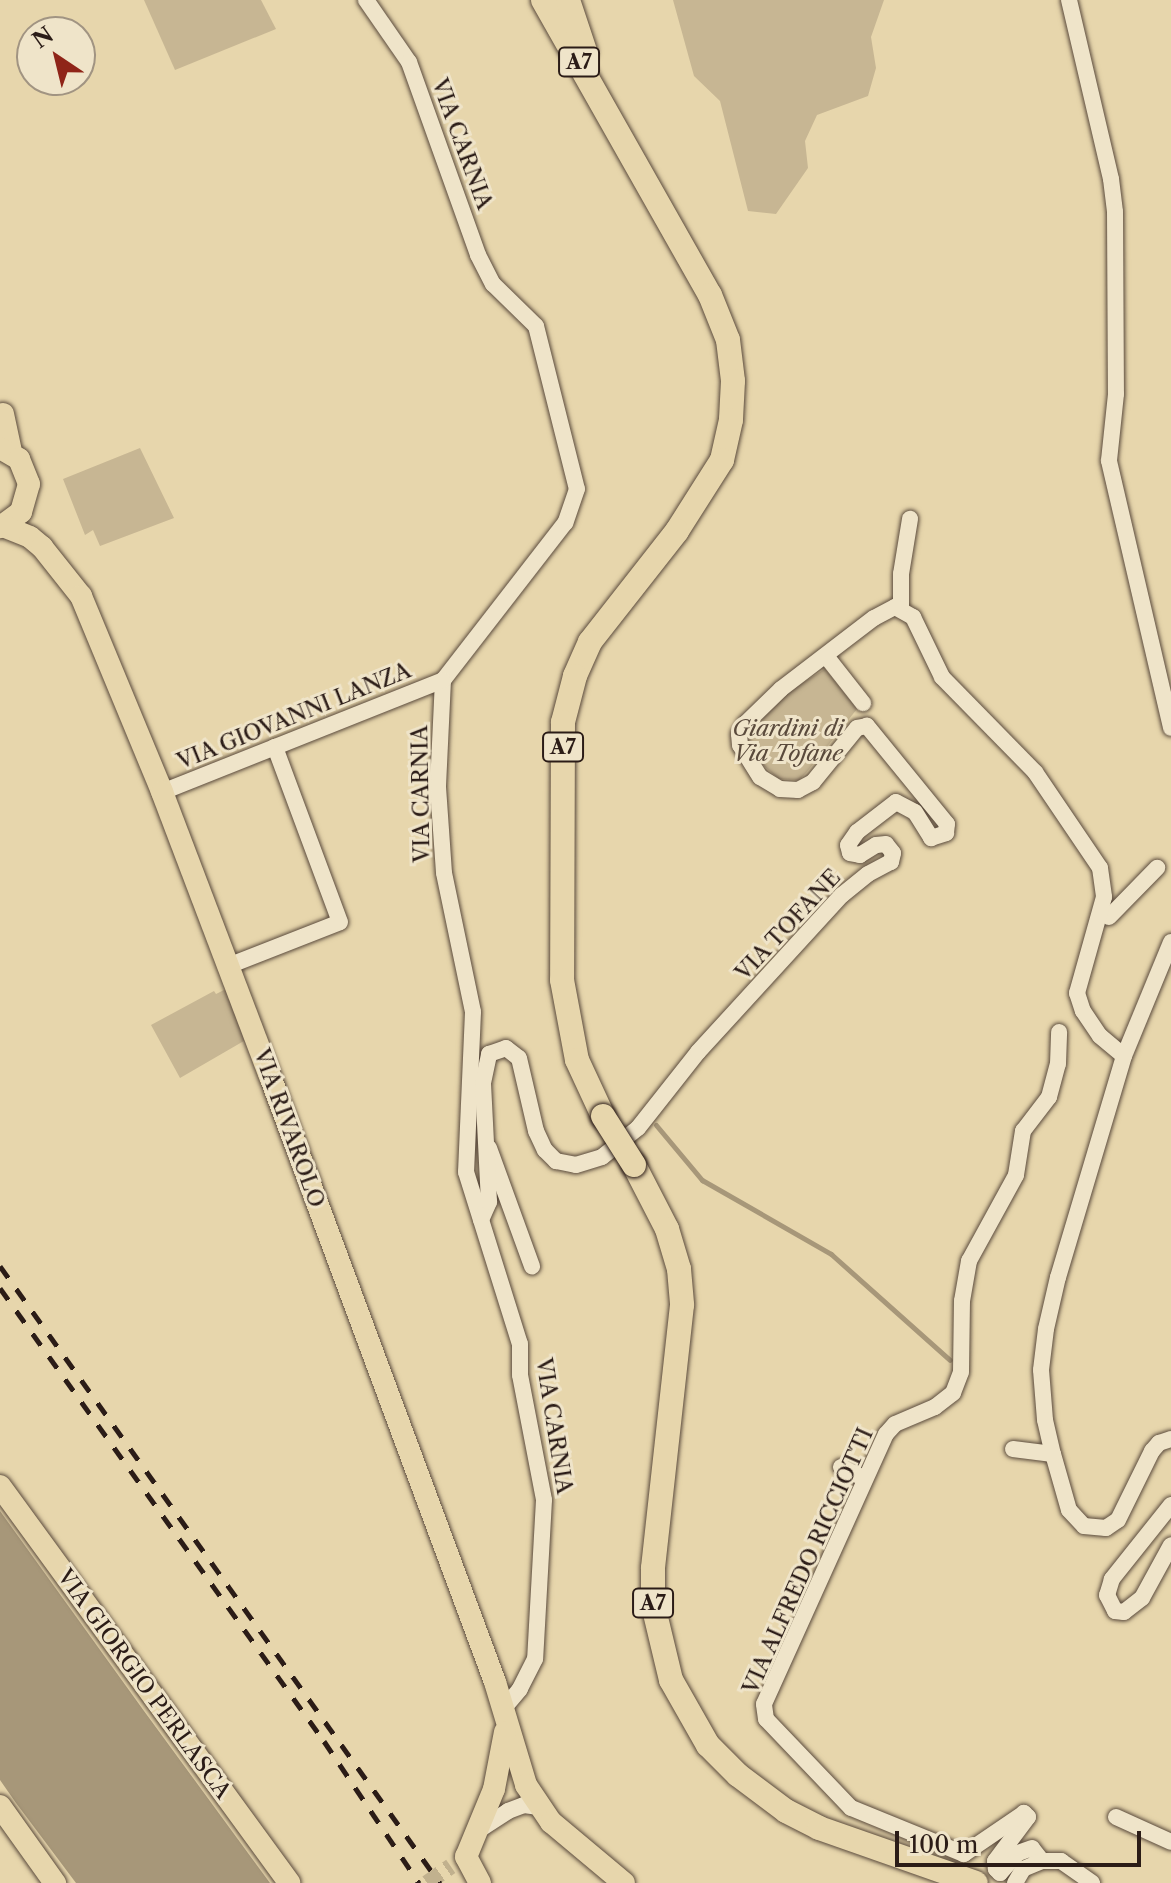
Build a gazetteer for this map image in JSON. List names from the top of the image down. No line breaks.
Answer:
{"streets":{"highway":["A7"],"main road":["VIA RIVAROLO","VIA GIORGIO PERLASCA"],"street":["VIA CARNIA","VIA GIOVANNI LANZA","VIA TOFANE","VIA ALFREDO RICCIOTTI"]},"crossings":[["VIA CARNIA","VIA GIOVANNI LANZA"],["VIA CARNIA","VIA TOFANE"],["VIA CARNIA","VIA RIVAROLO"],["VIA GIOVANNI LANZA","VIA RIVAROLO"]],"parks":["Giardini di Via Tofane"],"scale_bar":"100 m","north":"top left"}
